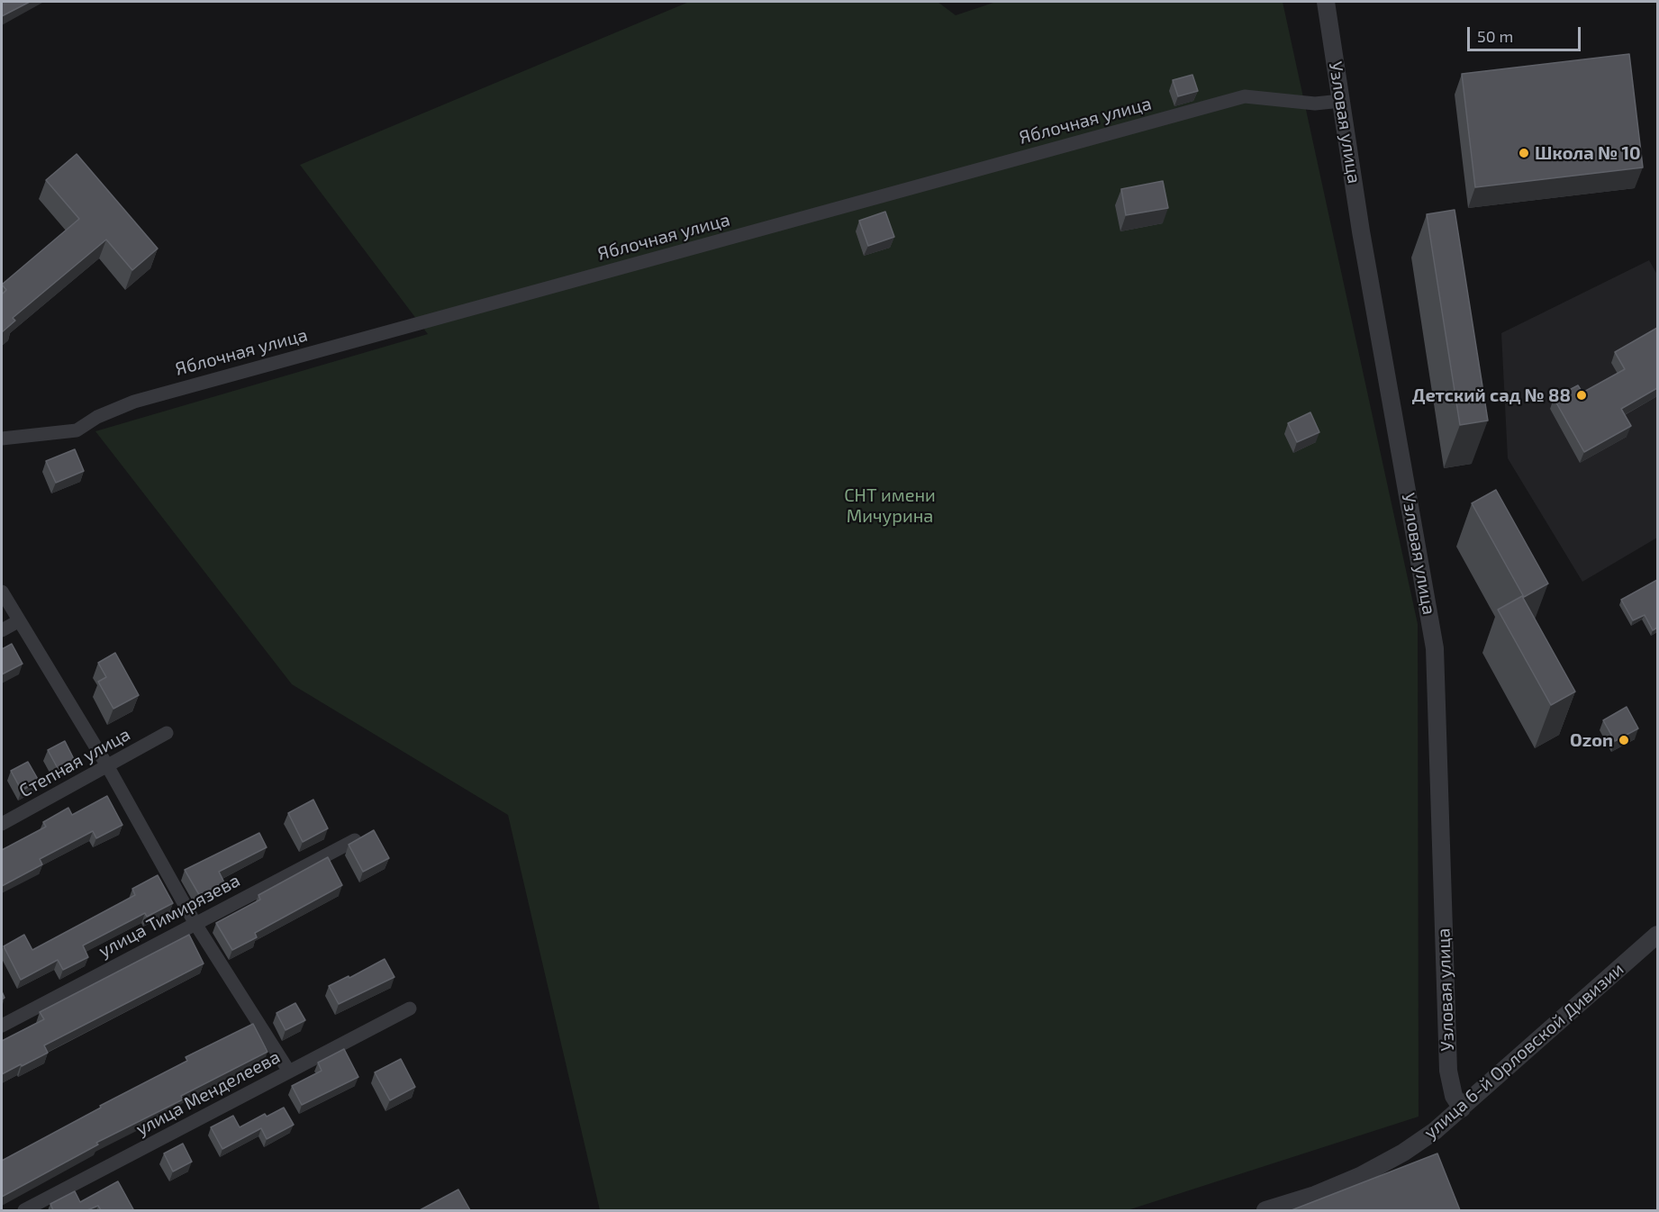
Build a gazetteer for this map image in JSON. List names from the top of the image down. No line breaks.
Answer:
{"streets":{"street":["Яблочная улица","Узловая улица","Степная улица","улица Тимирязева","улица 6-й Орловской Дивизии","улица Менделеева"]},"crossings":[["Яблочная улица","Узловая улица"],["Узловая улица","улица 6-й Орловской Дивизии"]],"parks":["СНТ имени Мичурина"],"places":["Школа № 10","Детский сад № 88","Ozon"],"scale_bar":"50 m"}
